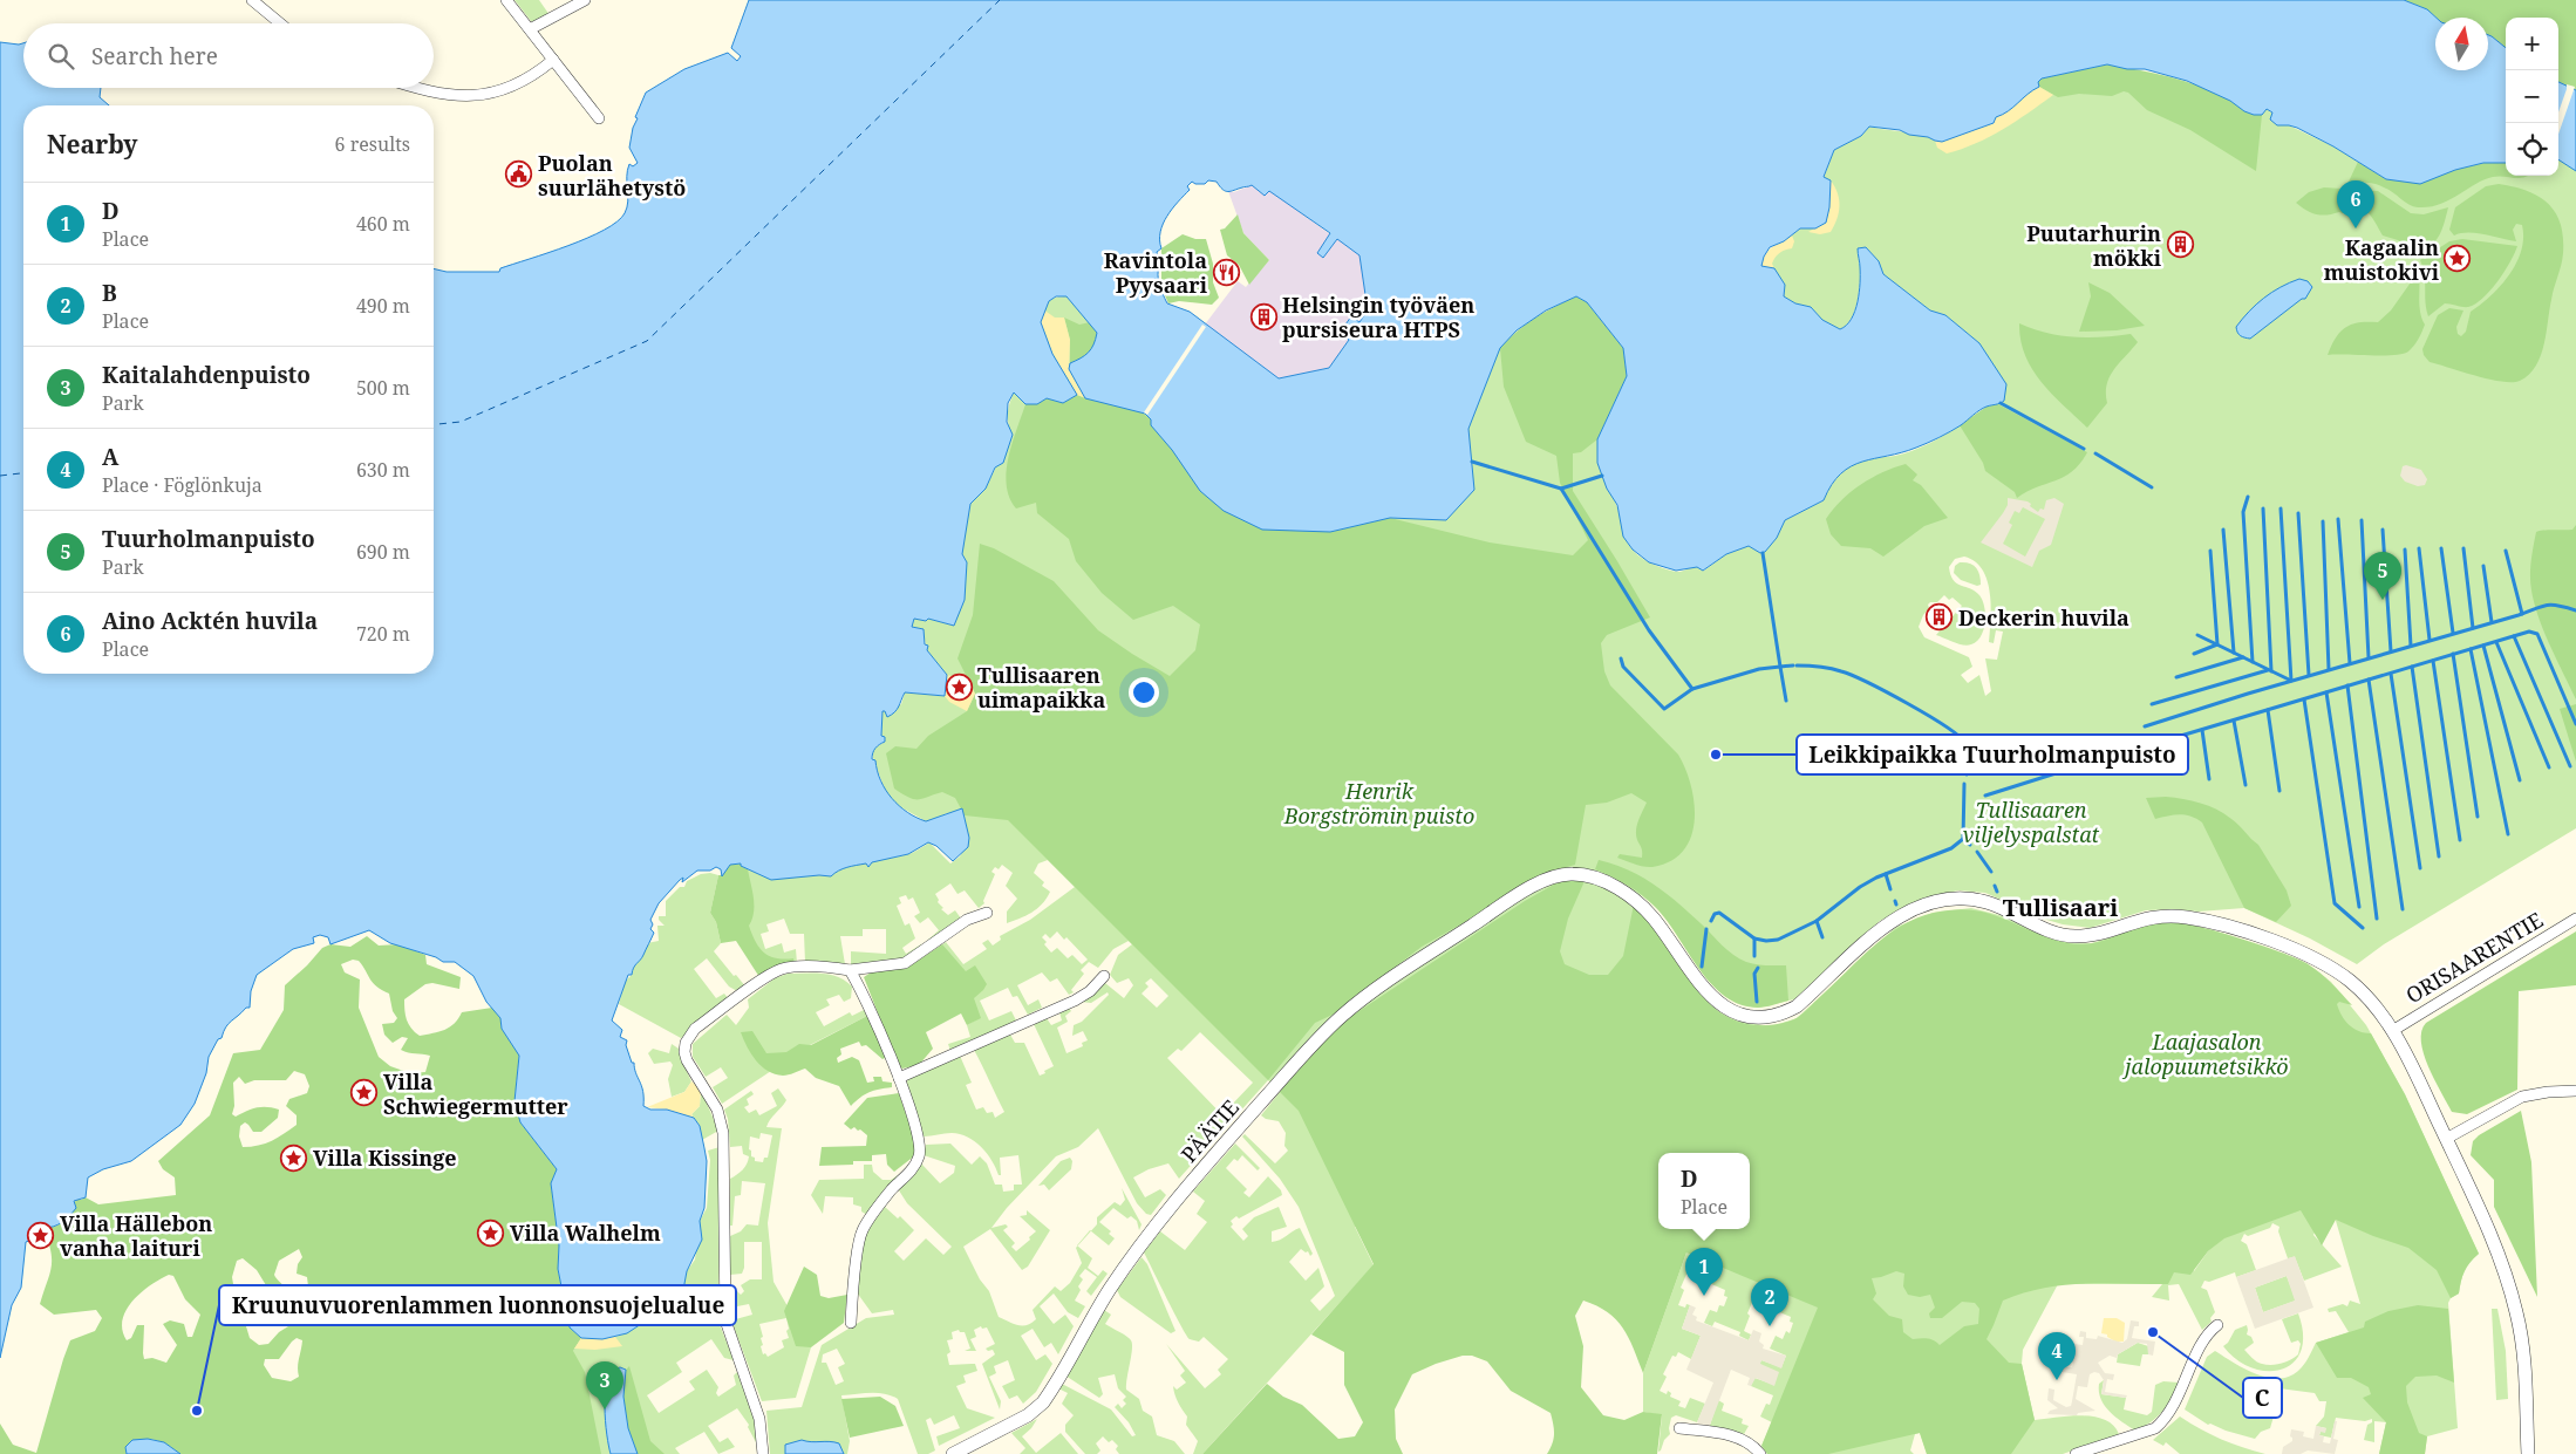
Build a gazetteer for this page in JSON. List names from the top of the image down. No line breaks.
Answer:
{"streets":{"street":["ORISAARENTIE","PÄÄTIE"]},"crossings":[["ORISAARENTIE","PÄÄTIE"]],"districts":["Tullisaari"],"parks":["Henrik Borgströmin puisto","Tullisaaren viljelyspalstat","Laajasalon jalopuumetsikkö"],"places":{"public building":["Puolan suurlähetystö"],"building":["Puutarhurin mökki","Helsingin työväen pursiseura HTPS","Deckerin huvila"],"place":["Kagaalin muistokivi","Tullisaaren uimapaikka","Villa Schwiegermutter","Villa Kissinge","Villa Walhelm","Villa Hällebon vanha laituri"],"restaurant":["Ravintola Pyysaari"],"other":["Leikkipaikka Tuurholmanpuisto","C","Kruunuvuorenlammen luonnonsuojelualue"]},"north":"top","page":{"map_buttons":["+","−"],"search":"Search here","heading":["Nearby","6 results"],"pins":["6","5","1","2","4","3"],"list":[{"mark":"1","name":"D","note":"Place","value":"460 m"},{"mark":"2","name":"B","note":"Place","value":"490 m"},{"mark":"3","name":"Kaitalahdenpuisto","note":"Park","value":"500 m"},{"mark":"4","name":"A","note":"Place · Föglönkuja","value":"630 m"},{"mark":"5","name":"Tuurholmanpuisto","note":"Park","value":"690 m"},{"mark":"6","name":"Aino Acktén huvila","note":"Place","value":"720 m"}],"popup":["D","Place"]}}
